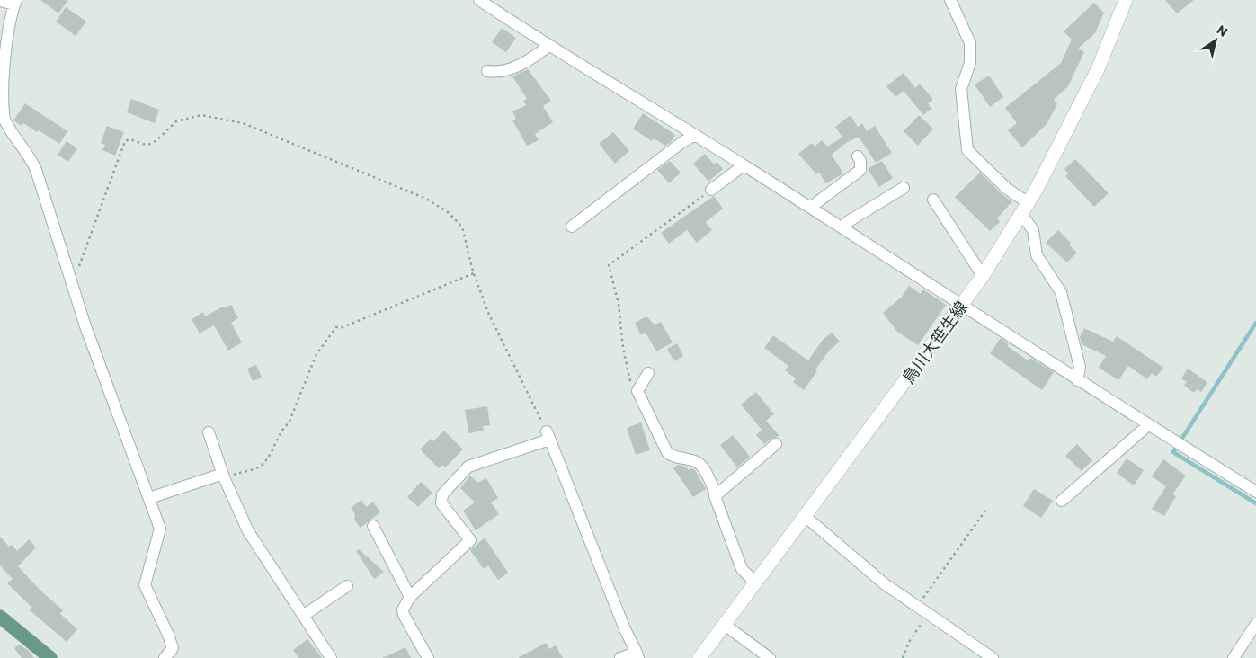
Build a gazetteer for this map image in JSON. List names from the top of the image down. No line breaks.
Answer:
{"streets":{"street":["鳥川大笹生線"]},"north":"top right"}
